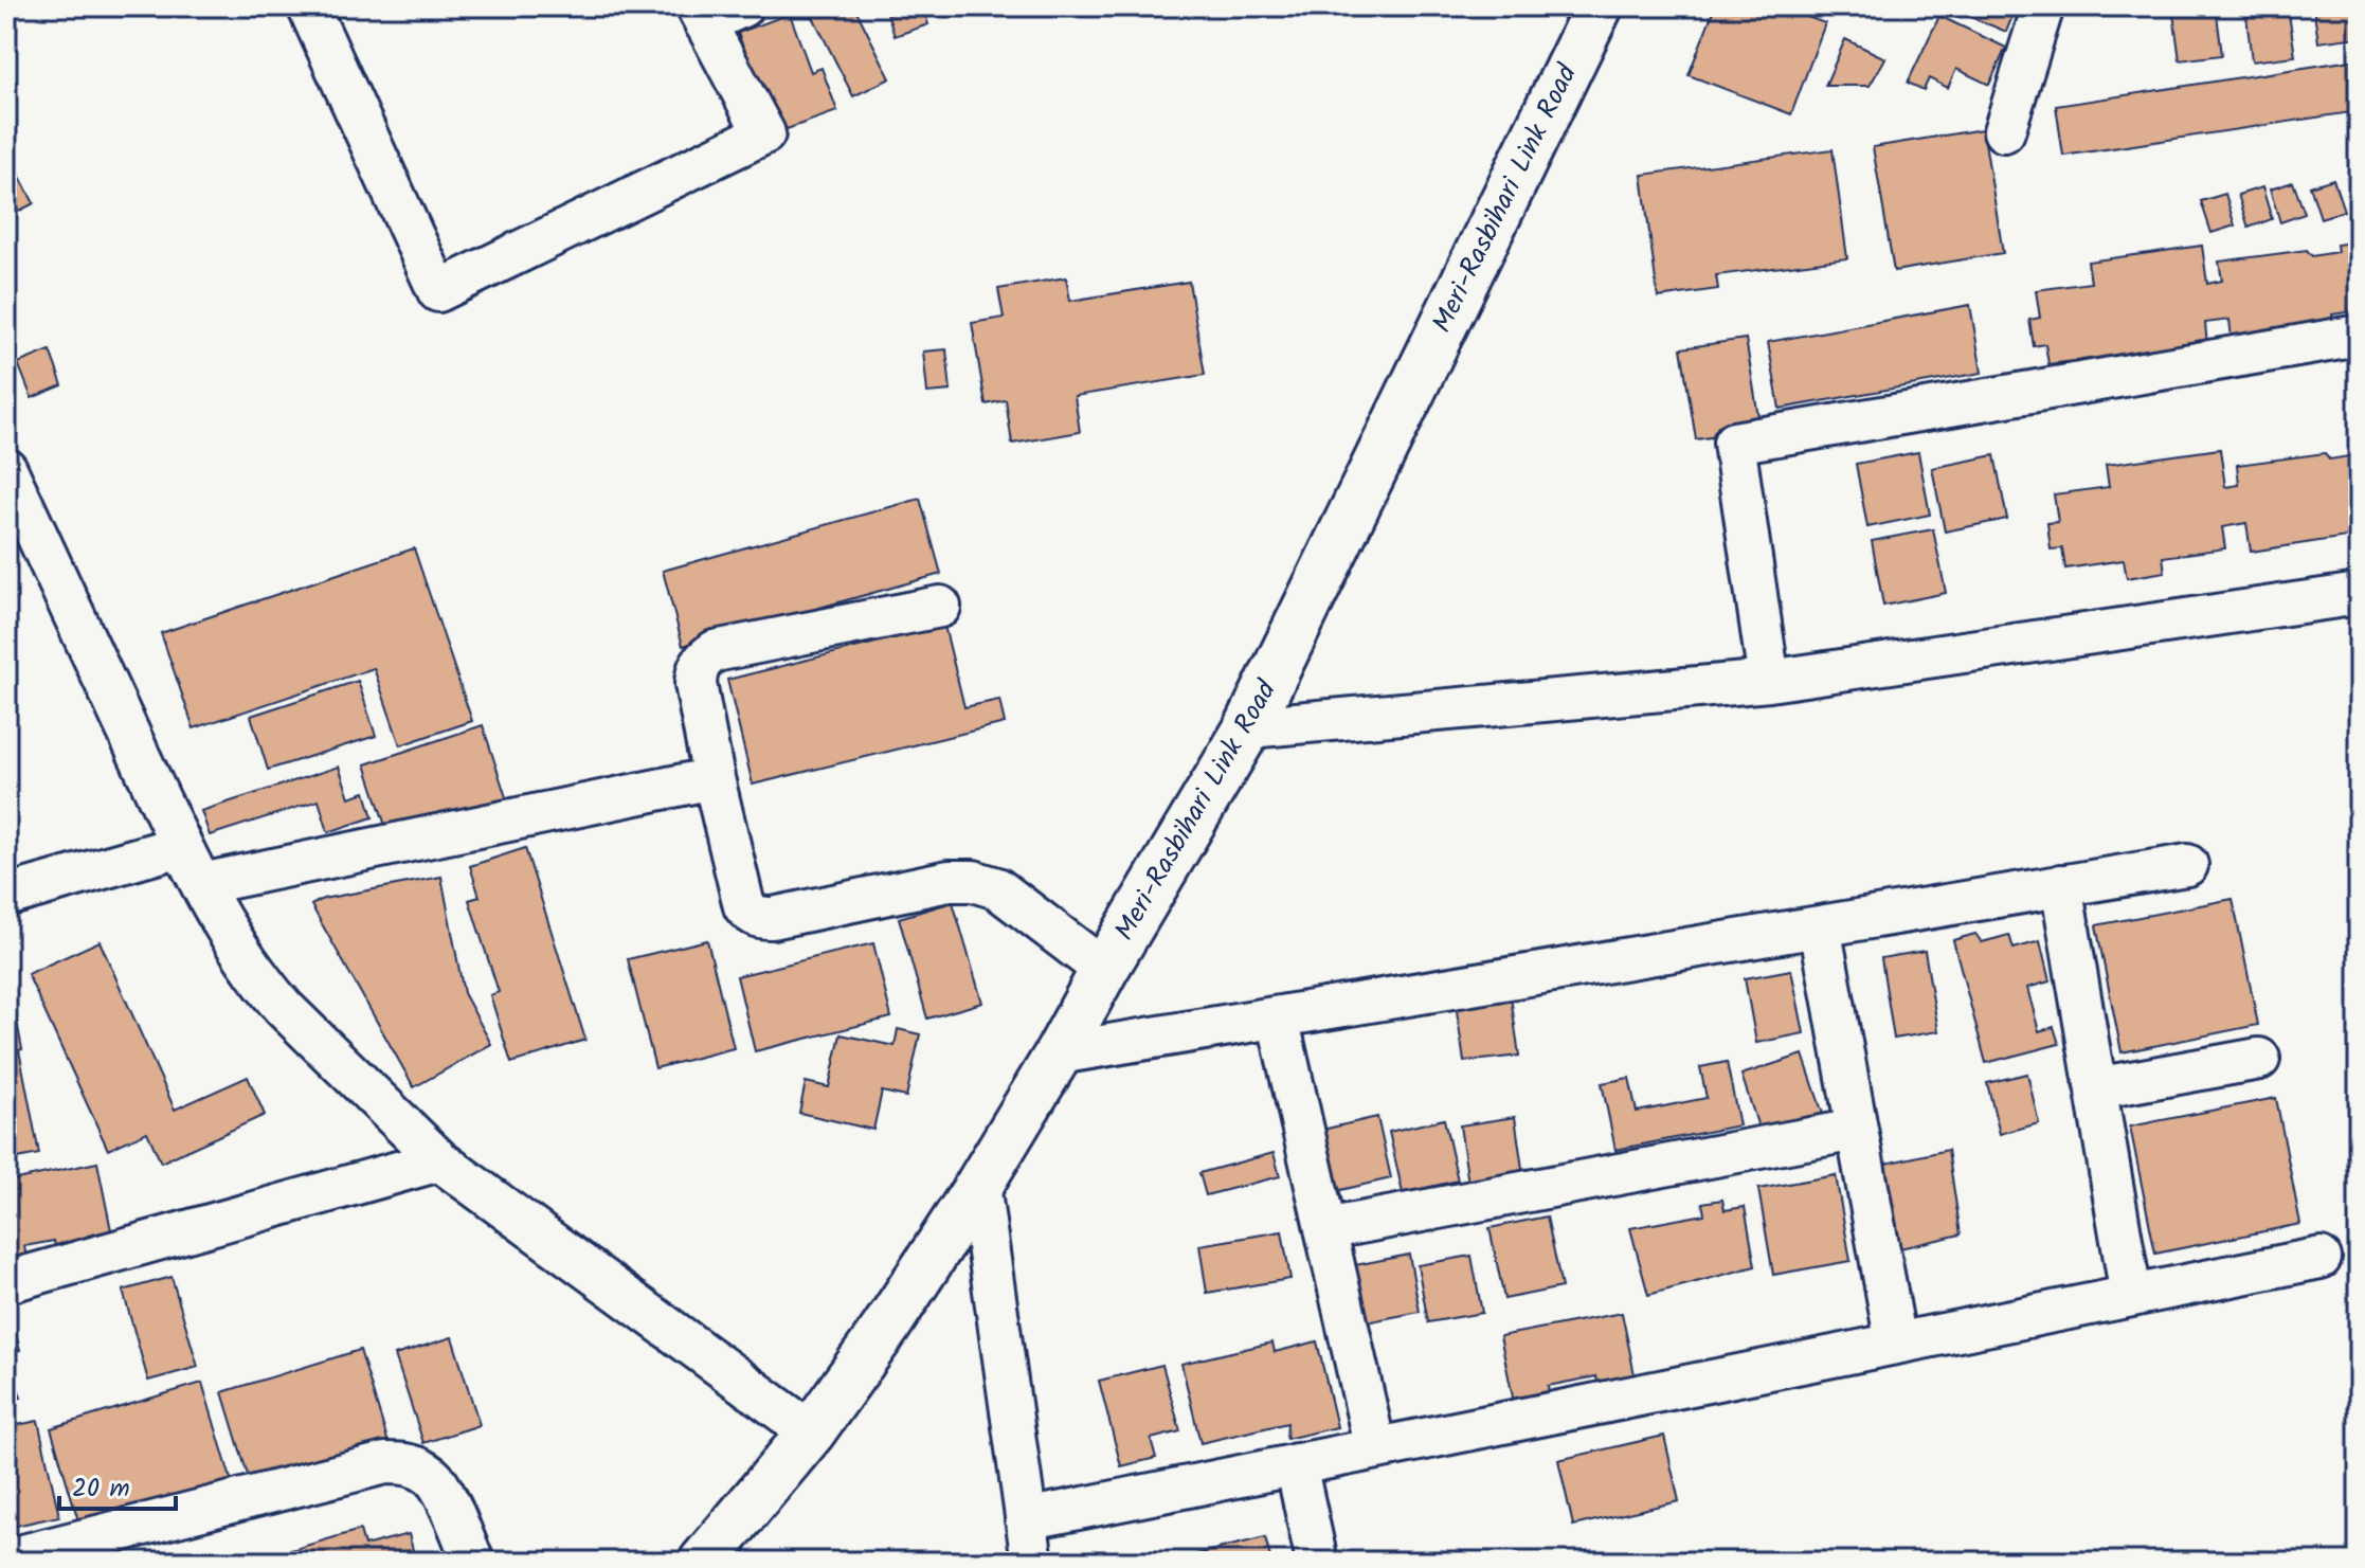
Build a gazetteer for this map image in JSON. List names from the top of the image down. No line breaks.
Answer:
{"streets":{"main road":["Meri-Rasbihari Link Road"]},"scale_bar":"20 m"}
